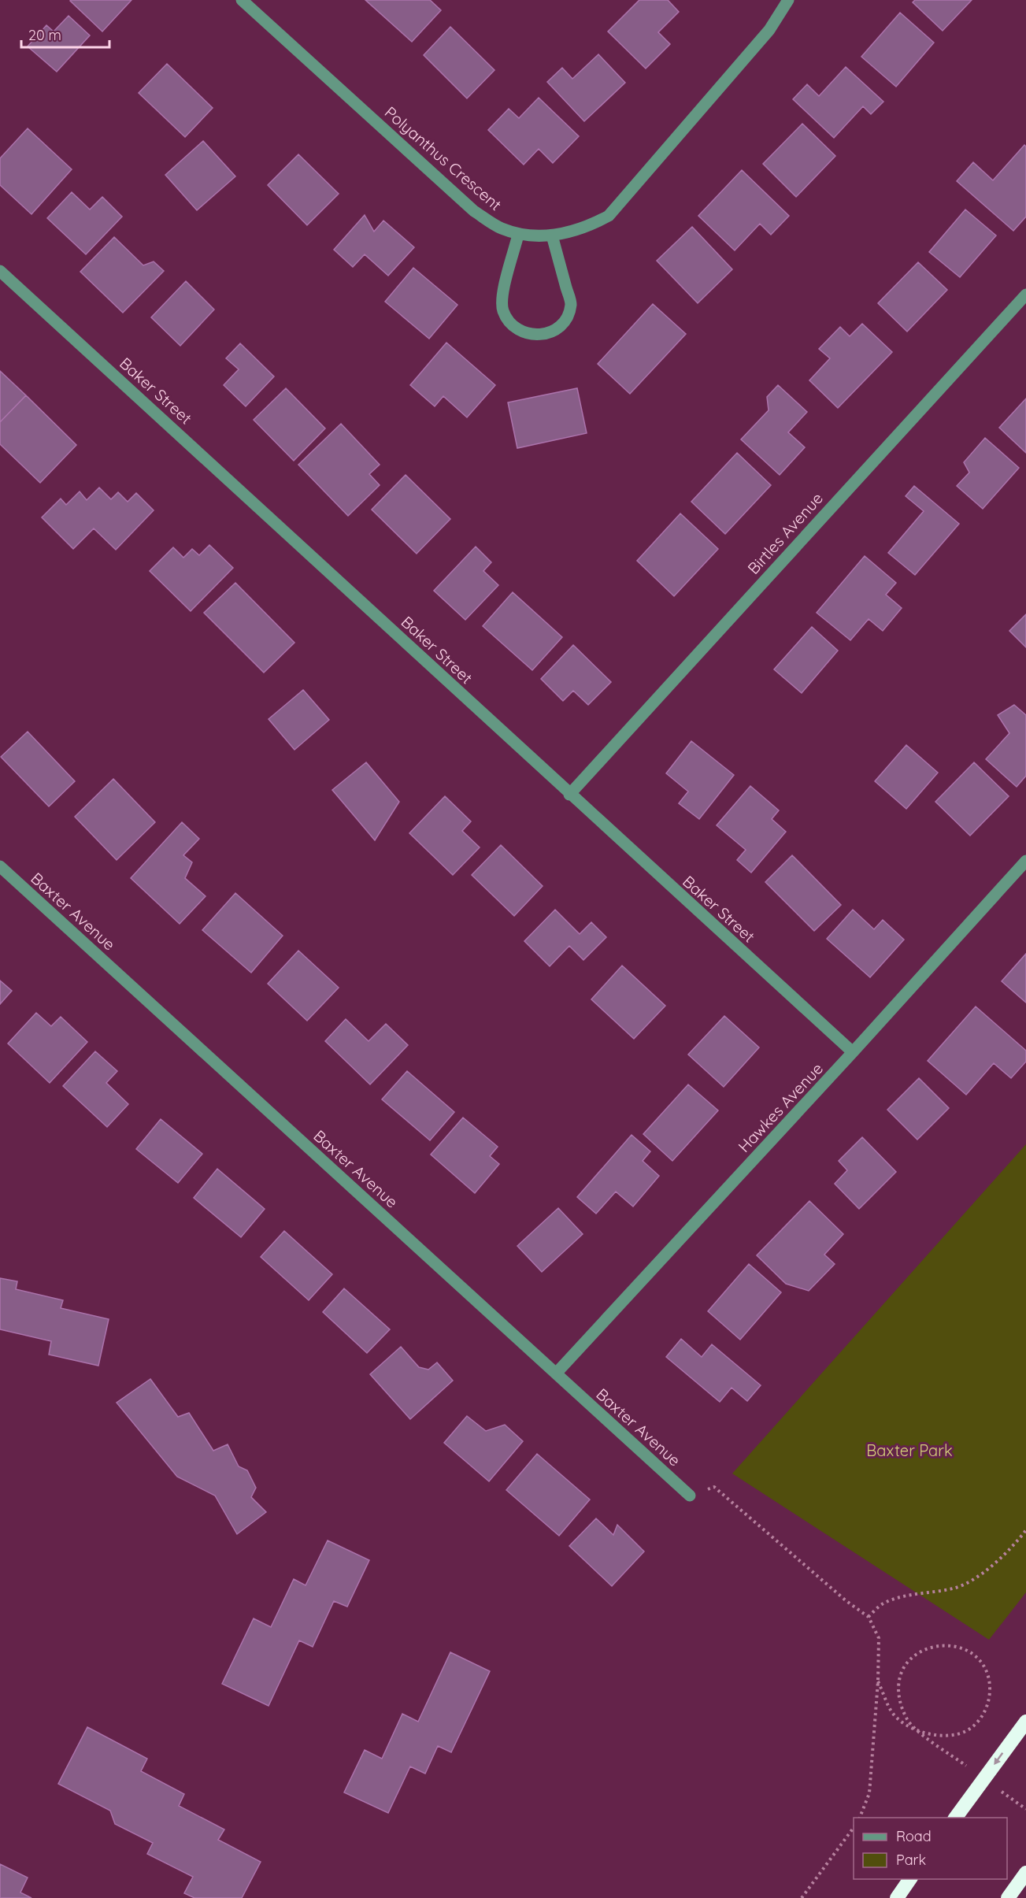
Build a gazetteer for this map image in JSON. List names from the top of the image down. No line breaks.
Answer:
{"streets":{"street":["Polyanthus Crescent","Baker Street","Birtles Avenue","Baxter Avenue","Hawkes Avenue"]},"crossings":[["Baker Street","Birtles Avenue"],["Baker Street","Hawkes Avenue"],["Baxter Avenue","Hawkes Avenue"]],"parks":["Baxter Park"],"legend":["Road","Park"],"scale_bar":"20 m"}
